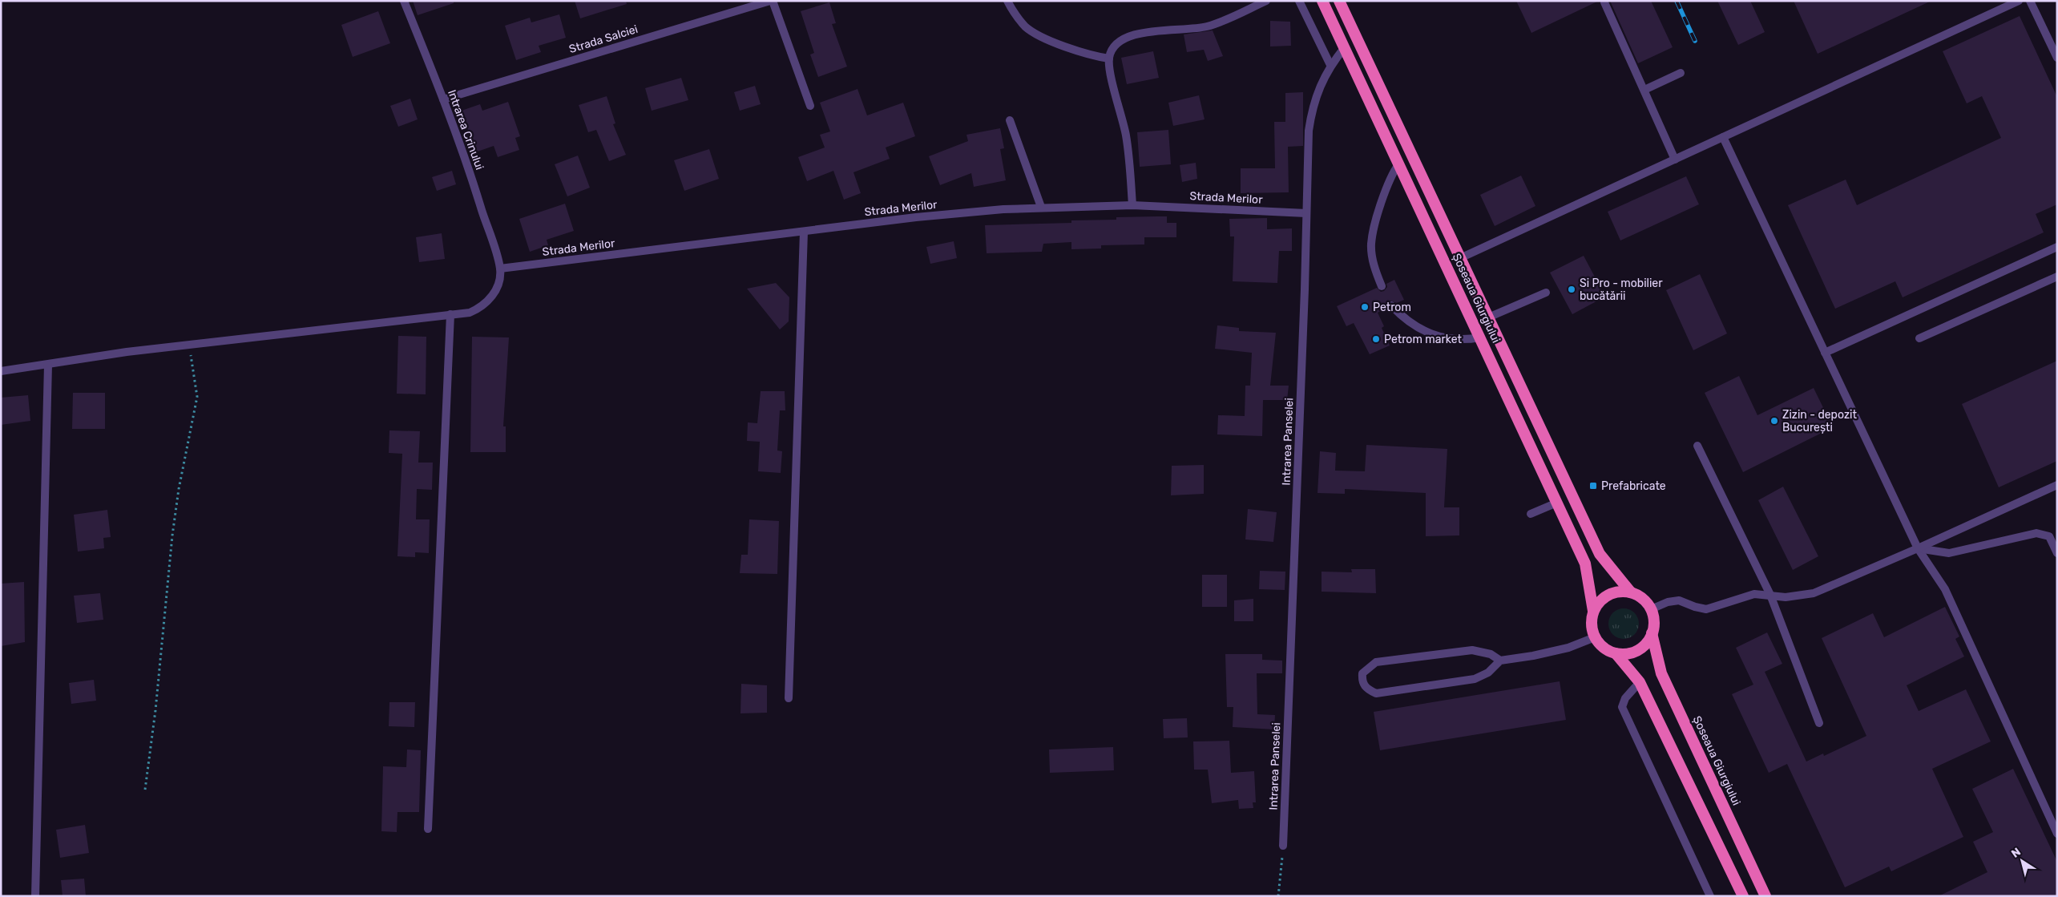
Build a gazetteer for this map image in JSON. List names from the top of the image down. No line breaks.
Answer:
{"streets":{"highway":["Șoseaua Giurgiului"],"street":["Strada Salciei","Intrarea Crinului","Strada Merilor","Intrarea Panselei"]},"crossings":[["Strada Salciei","Intrarea Crinului"],["Intrarea Crinului","Strada Merilor"],["Strada Merilor","Intrarea Panselei"],["Șoseaua Giurgiului","Intrarea Panselei"]],"places":{"other":["Si Pro - mobilier bucătării","Petrom","Petrom market","Zizin - depozit București"],"transit":["Prefabricate"]},"north":"top left"}
